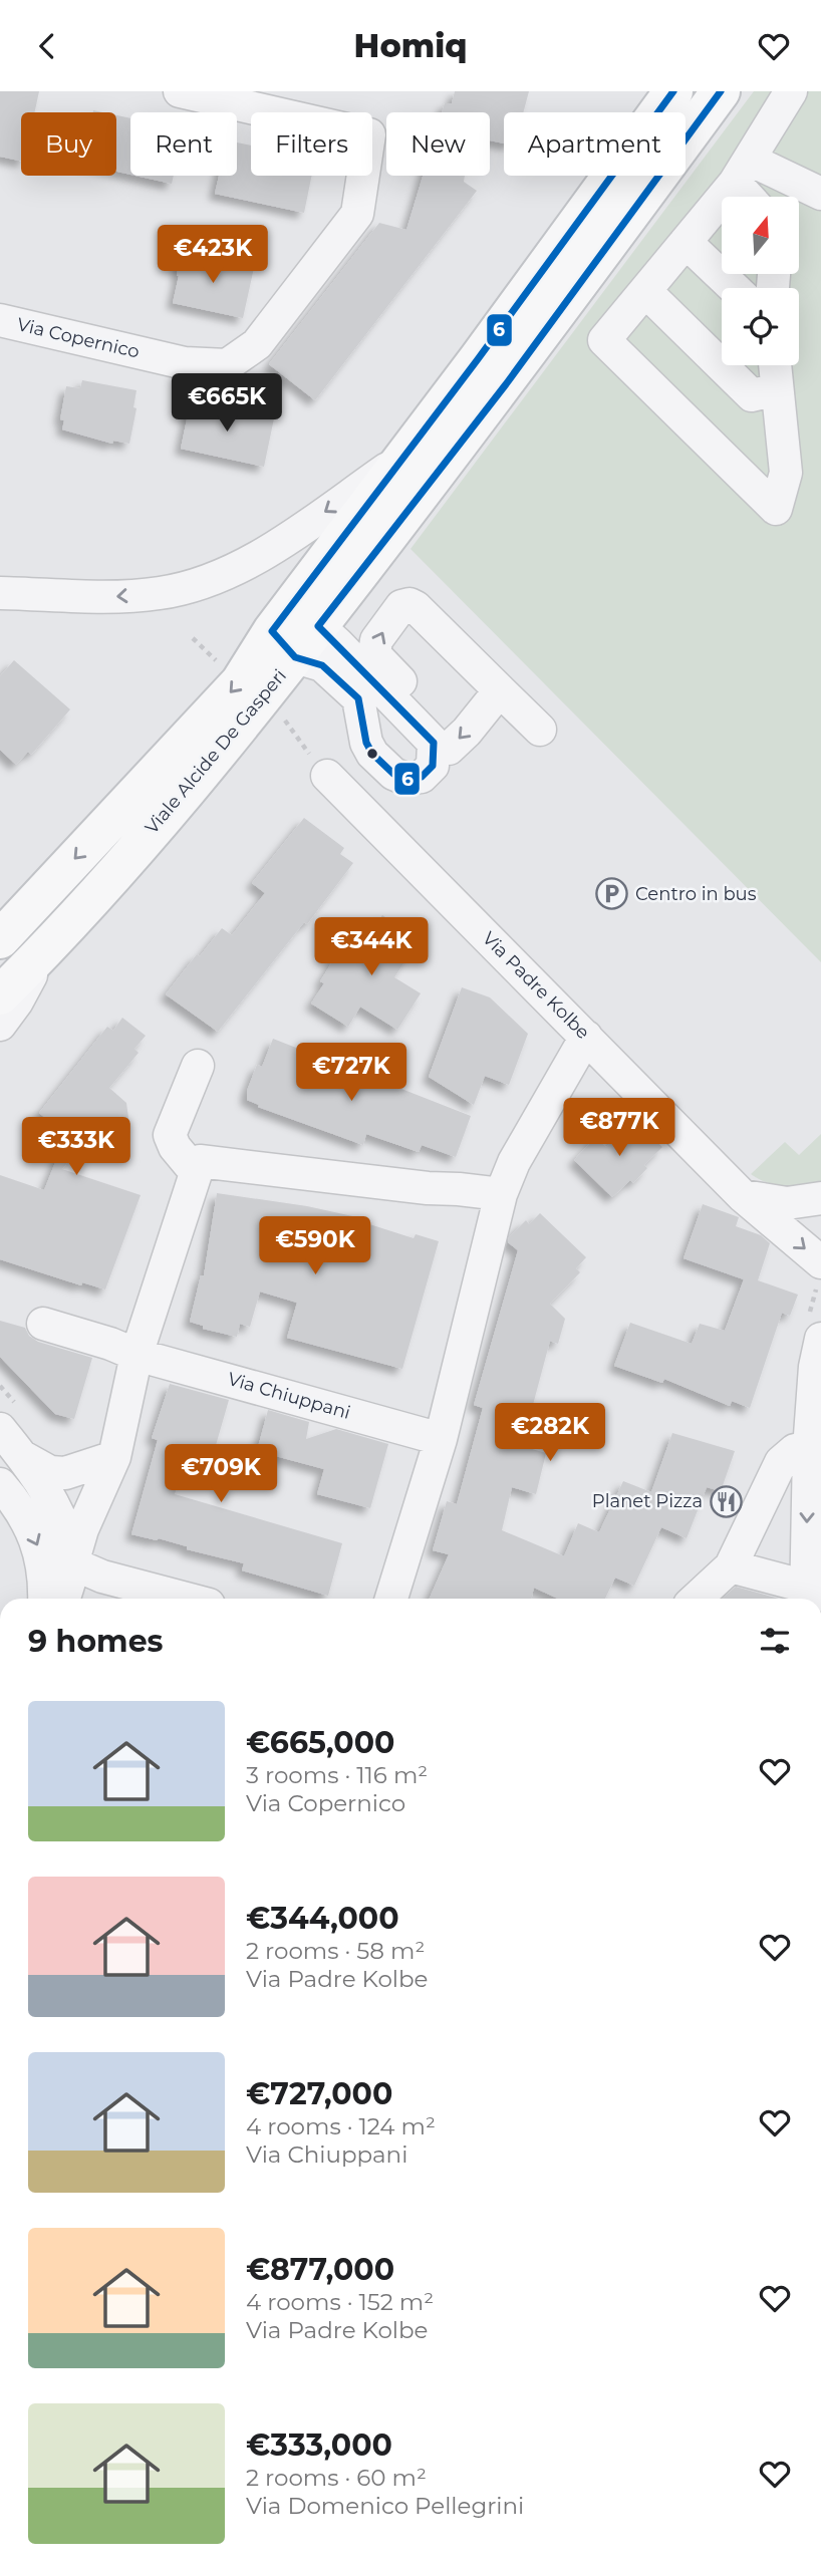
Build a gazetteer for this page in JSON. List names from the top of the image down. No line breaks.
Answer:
{"streets":{"main road":["Viale Alcide De Gasperi"],"street":["Via Copernico","Via Padre Kolbe","Via Chiuppani"]},"places":{"parking":["Centro in bus"],"restaurant":["Planet Pizza"]},"lines":["transit line 6"],"north":"top","page":{"header":"Homiq","chip":["Buy","Rent","Filters","New","Apartment"],"price":["€423K","€665K","€344K","€727K","€877K","€333K","€590K","€282K","€709K"],"heading":"9 homes","list":[{"name":"€665,000","note":"3 rooms · 116 m² · Via Copernico"},{"name":"€344,000","note":"2 rooms · 58 m² · Via Padre Kolbe"},{"name":"€727,000","note":"4 rooms · 124 m² · Via Chiuppani"},{"name":"€877,000","note":"4 rooms · 152 m² · Via Padre Kolbe"},{"name":"€333,000","note":"2 rooms · 60 m² · Via Domenico Pellegrini"}]}}
